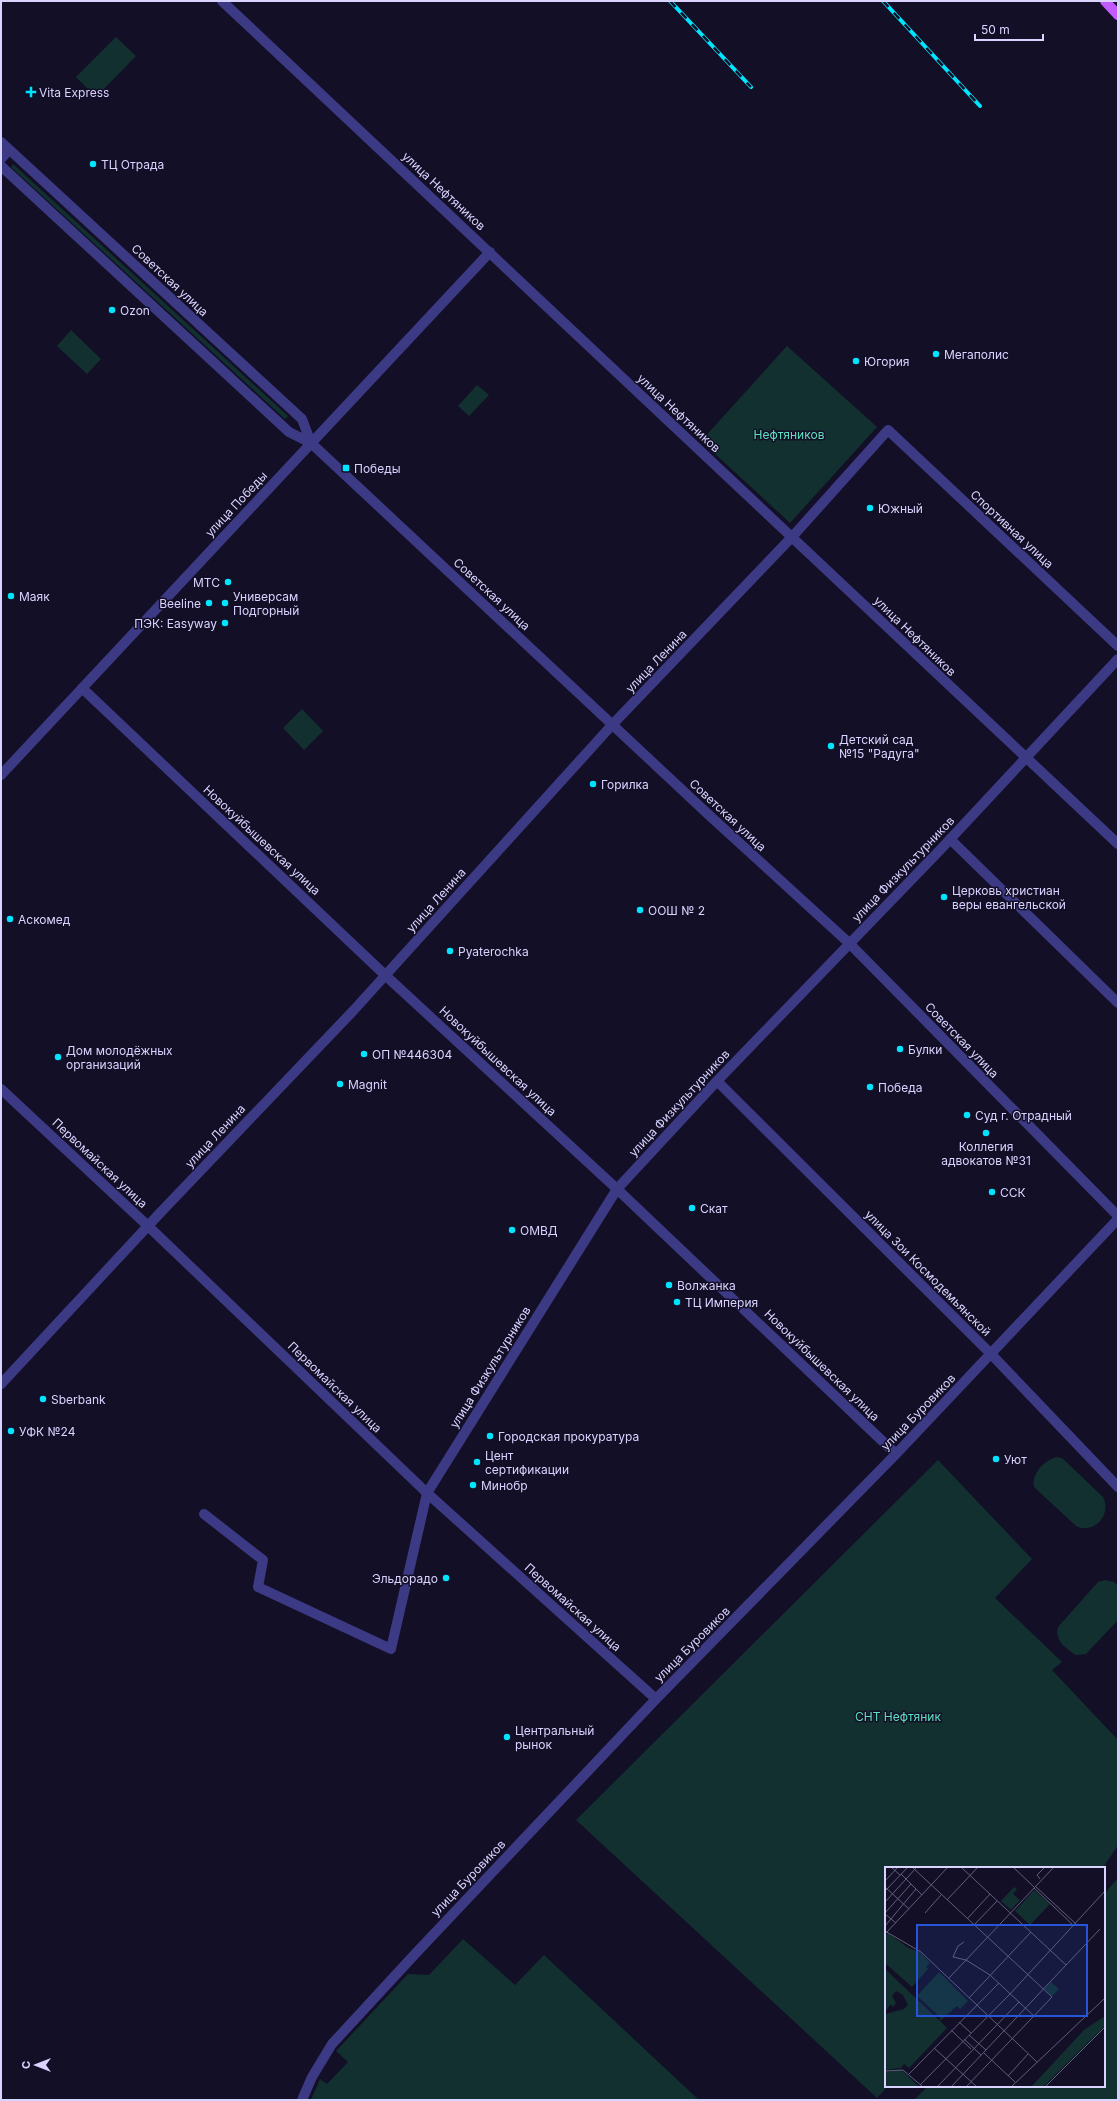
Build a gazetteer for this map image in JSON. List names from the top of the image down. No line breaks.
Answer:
{"streets":{"street":["улица Нефтяников","Советская улица","улица Победы","Спортивная улица","улица Ленина","Новокуйбышевская улица","улица Физкультурников","Первомайская улица","улица Зои Космодемьянской","улица Буровиков"]},"crossings":[["улица Нефтяников","улица Победы"],["улица Нефтяников","улица Ленина"],["улица Нефтяников","улица Физкультурников"],["Советская улица","улица Победы"],["Советская улица","улица Ленина"],["Советская улица","улица Физкультурников"],["Советская улица","улица Буровиков"],["улица Победы","Новокуйбышевская улица"],["Спортивная улица","улица Ленина"],["улица Ленина","Новокуйбышевская улица"],["улица Ленина","Первомайская улица"],["Новокуйбышевская улица","улица Физкультурников"],["Новокуйбышевская улица","улица Буровиков"],["улица Физкультурников","Первомайская улица"],["улица Физкультурников","улица Зои Космодемьянской"],["Первомайская улица","улица Буровиков"],["улица Зои Космодемьянской","улица Буровиков"]],"parks":["Нефтяников","СНТ Нефтяник"],"places":{"health":["Vita Express"],"other":["ТЦ Отрада","Ozon","Мегаполис","Югория","Южный","МТС","Маяк","Beeline","Универсам Подгорный","ПЭК: Easyway","Детский сад №15 \"Радуга\"","Горилка","Церковь христиан веры евангельской","ООШ № 2","Аскомед","Pyaterochka","Булки","ОП №446304","Дом молодёжных организаций","Magnit","Победа","Суд г. Отрадный","Коллегия адвокатов №31","ССК","Скат","ОМВД","Волжанка","ТЦ Империя","Sberbank","УФК №24","Городская прокуратура","Уют","Цент сертификации","Минобр","Эльдорадо","Центральный рынок"],"transit":["Победы"]},"scale_bar":"50 m","north":"left"}
